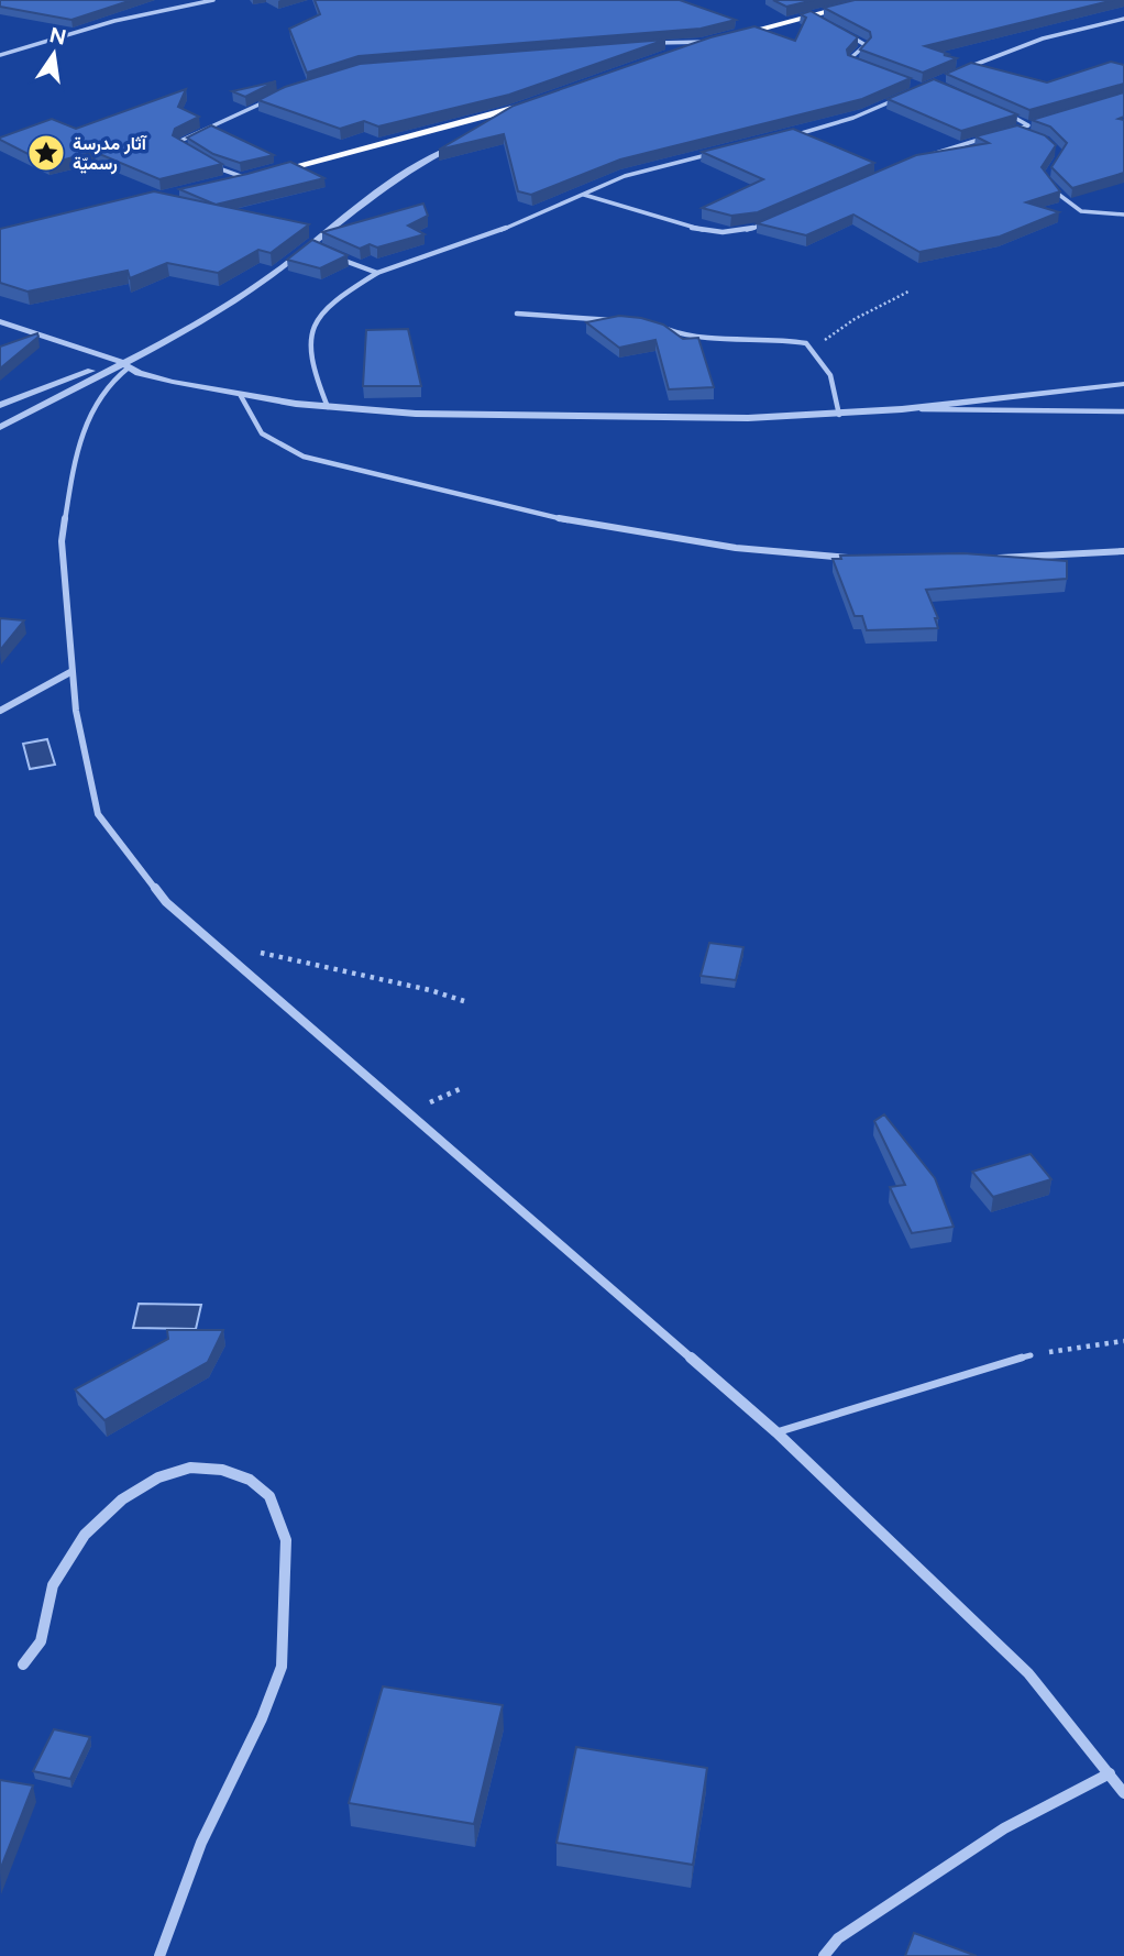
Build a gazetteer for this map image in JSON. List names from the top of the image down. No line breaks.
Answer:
{"places":{"place":["آثار مدرسة رسميّة"]},"north":"top"}
